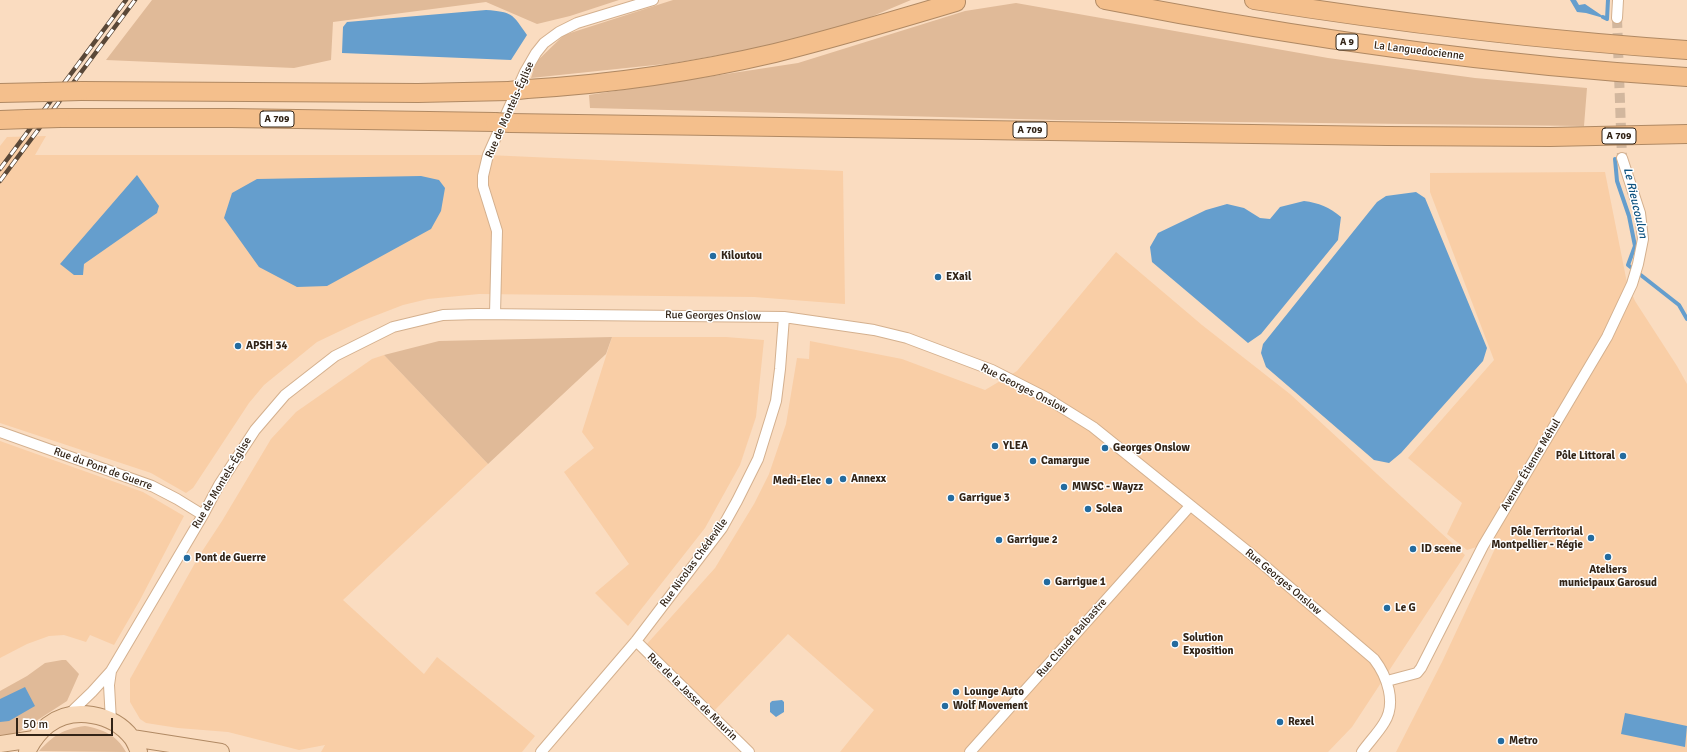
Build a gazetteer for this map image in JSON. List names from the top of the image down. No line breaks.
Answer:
{"streets":{"highway":["A 9","La Languedocienne","A 709"],"street":["Rue de Montels-Église","Rue Georges Onslow","Avenue Étienne Méhul","Rue du Pont de Guerre","Rue Nicolas Chédeville","Rue Claude Balbastre","Rue de la Jasse de Maurin"]},"crossings":[["Rue de Montels-Église","Rue Georges Onslow"],["Rue de Montels-Église","Rue du Pont de Guerre"],["Rue Georges Onslow","Avenue Étienne Méhul"],["Rue Georges Onslow","Rue Nicolas Chédeville"],["Rue Georges Onslow","Rue Claude Balbastre"],["Rue Nicolas Chédeville","Rue de la Jasse de Maurin"]],"water":["Le Rieucoulon"],"places":["Kiloutou","EXail","APSH 34","YLEA","Georges Onslow","Pôle Littoral","Camargue","Annexx","Medi-Elec","MWSC - Wayzz","Garrigue 3","Solea","Pôle Territorial Montpellier - Régie","Garrigue 2","ID scene","Ateliers municipaux Garosud","Pont de Guerre","Garrigue 1","Le G","Solution Exposition","Lounge Auto","Wolf Movement","Rexel","Metro"],"scale_bar":"50 m"}
